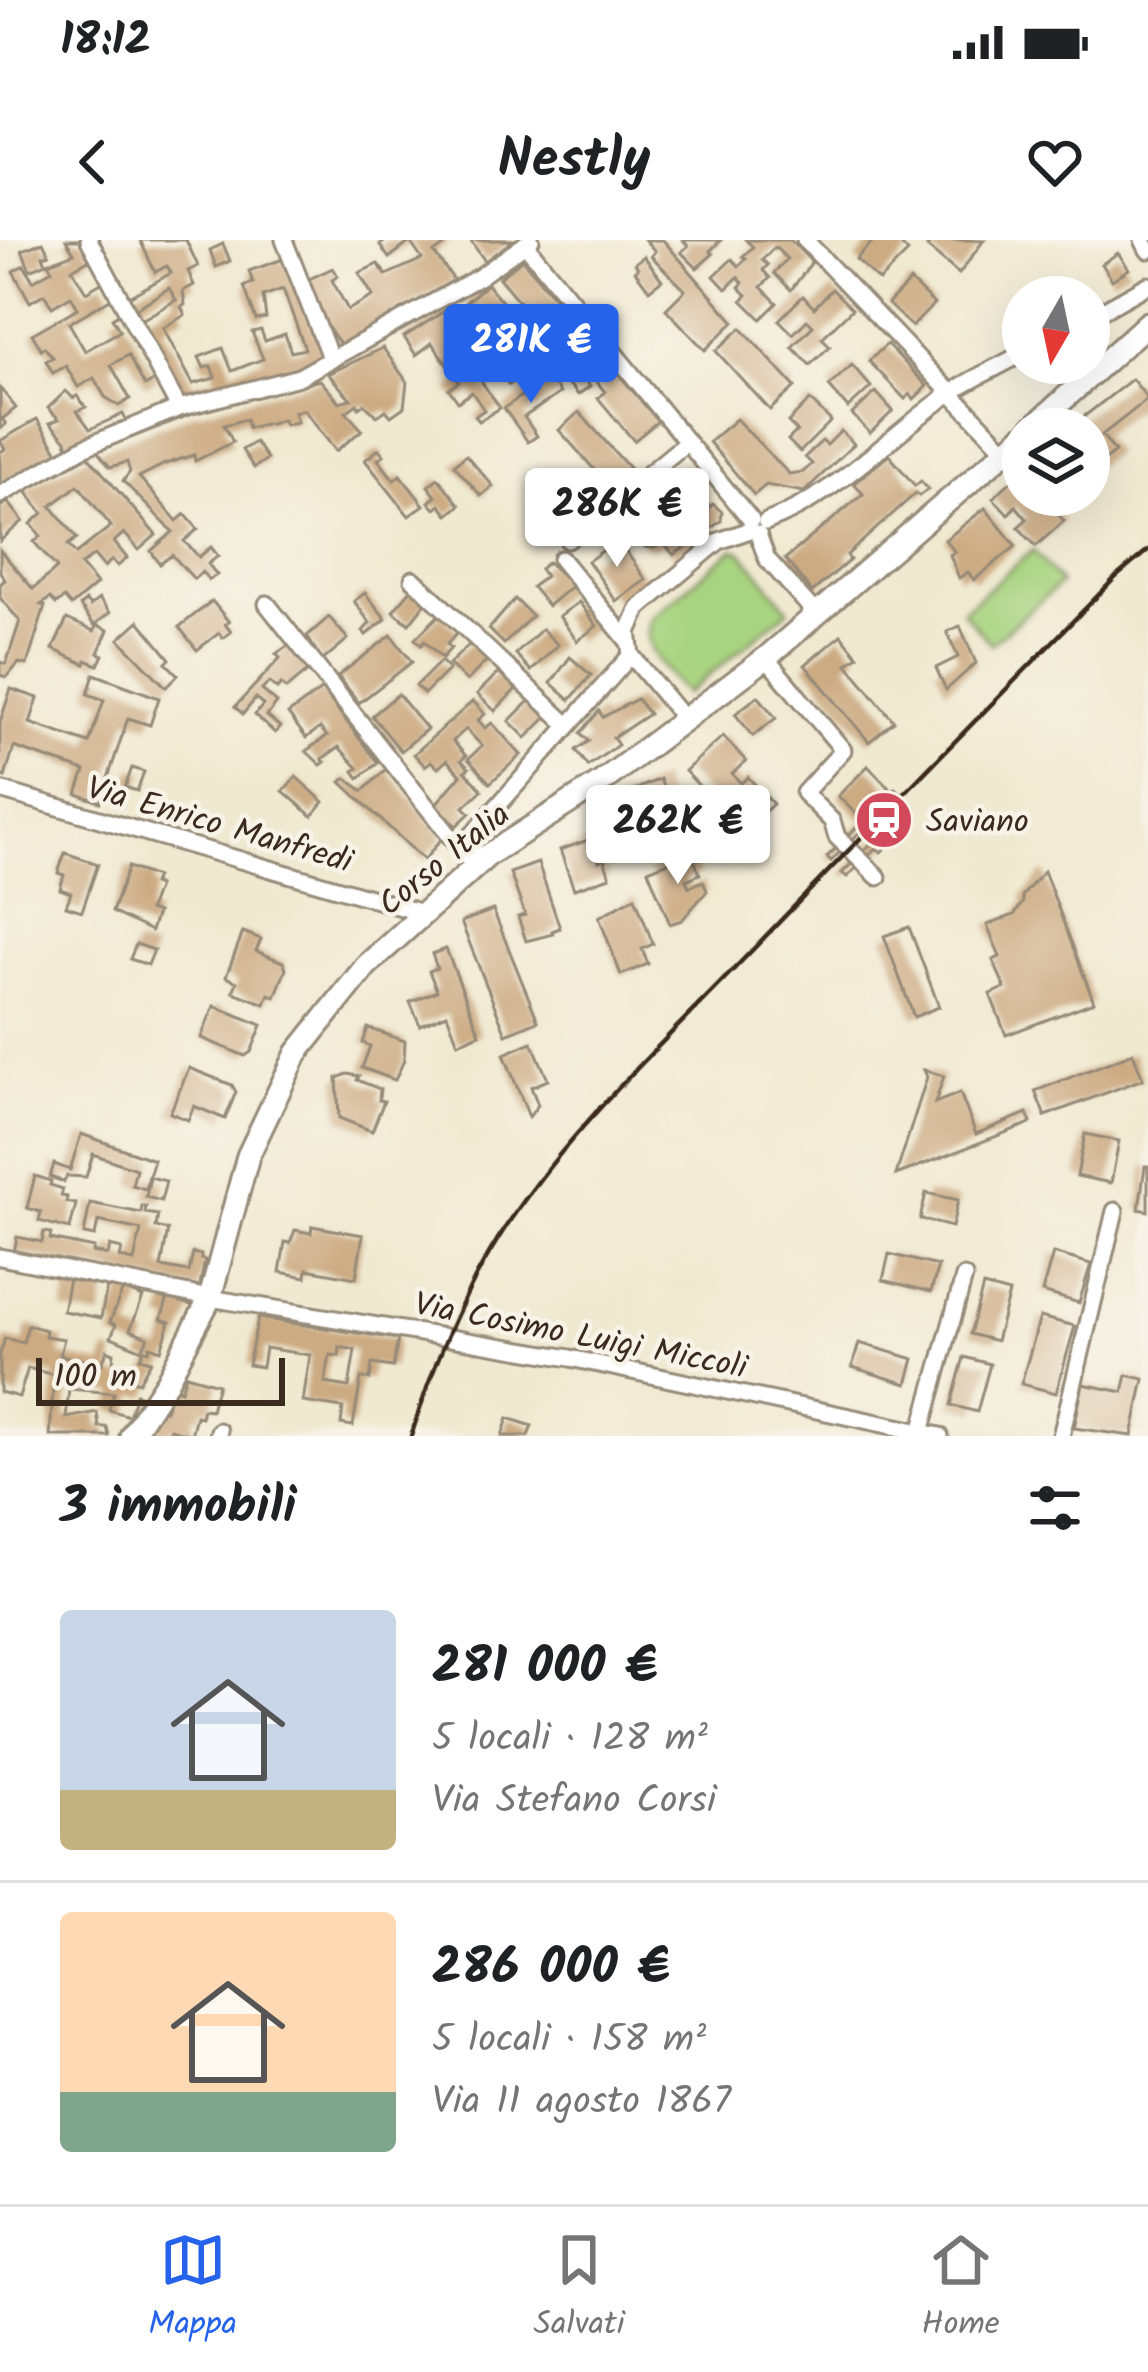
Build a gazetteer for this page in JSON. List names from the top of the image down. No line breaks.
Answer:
{"streets":{"main road":["Corso Italia"],"street":["Via Enrico Manfredi","Via Cosimo Luigi Miccoli"]},"crossings":[["Via Enrico Manfredi","Corso Italia"],["Corso Italia","Via Cosimo Luigi Miccoli"]],"places":{"station":["Saviano"]},"scale_bar":"100 m","north":"bottom","page":{"status":"18:12","header":"Nestly","price":["281K €","286K €","262K €"],"scale":"100 m","heading":"3 immobili","list":[{"name":"281 000 €","note":"5 locali · 128 m² · Via Stefano Corsi"},{"name":"286 000 €","note":"5 locali · 158 m² · Via 11 agosto 1867"}],"tabs":["Mappa","Salvati","Home"]}}
